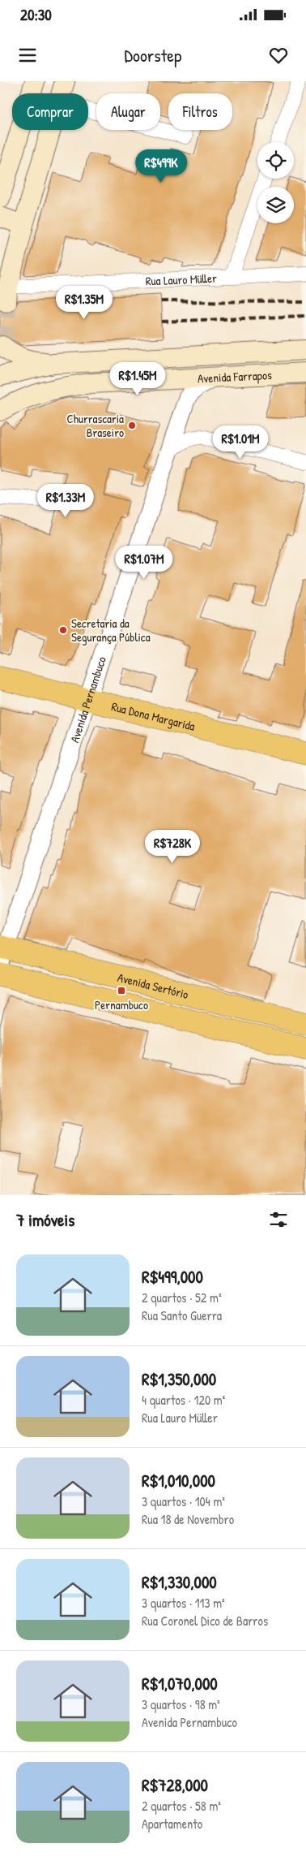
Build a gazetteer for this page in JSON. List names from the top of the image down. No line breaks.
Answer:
{"streets":{"main road":["Avenida Farrapos","Rua Dona Margarida","Avenida Sertório"],"street":["Rua Lauro Müller","Avenida Pernambuco"]},"crossings":[["Avenida Farrapos","Avenida Pernambuco"],["Avenida Pernambuco","Rua Dona Margarida"],["Avenida Pernambuco","Avenida Sertório"]],"places":{"other":["Churrascaria Braseiro","Secretaria da Segurança Pública"],"transit":["Pernambuco"]},"page":{"status":"20:30","header":"Doorstep","chip":["Comprar","Alugar","Filtros"],"price":["R$499K","R$1.35M","R$1.45M","R$1.01M","R$1.33M","R$1.07M","R$728K"],"heading":"7 imóveis","list":[{"name":"R$499,000","note":"2 quartos · 52 m² · Rua Santo Guerra"},{"name":"R$1,350,000","note":"4 quartos · 120 m² · Rua Lauro Müller"},{"name":"R$1,010,000","note":"3 quartos · 104 m² · Rua 18 de Novembro"},{"name":"R$1,330,000","note":"3 quartos · 113 m² · Rua Coronel Dico de Barros"},{"name":"R$1,070,000","note":"3 quartos · 98 m² · Avenida Pernambuco"},{"name":"R$728,000","note":"2 quartos · 58 m² · Apartamento"}]}}
